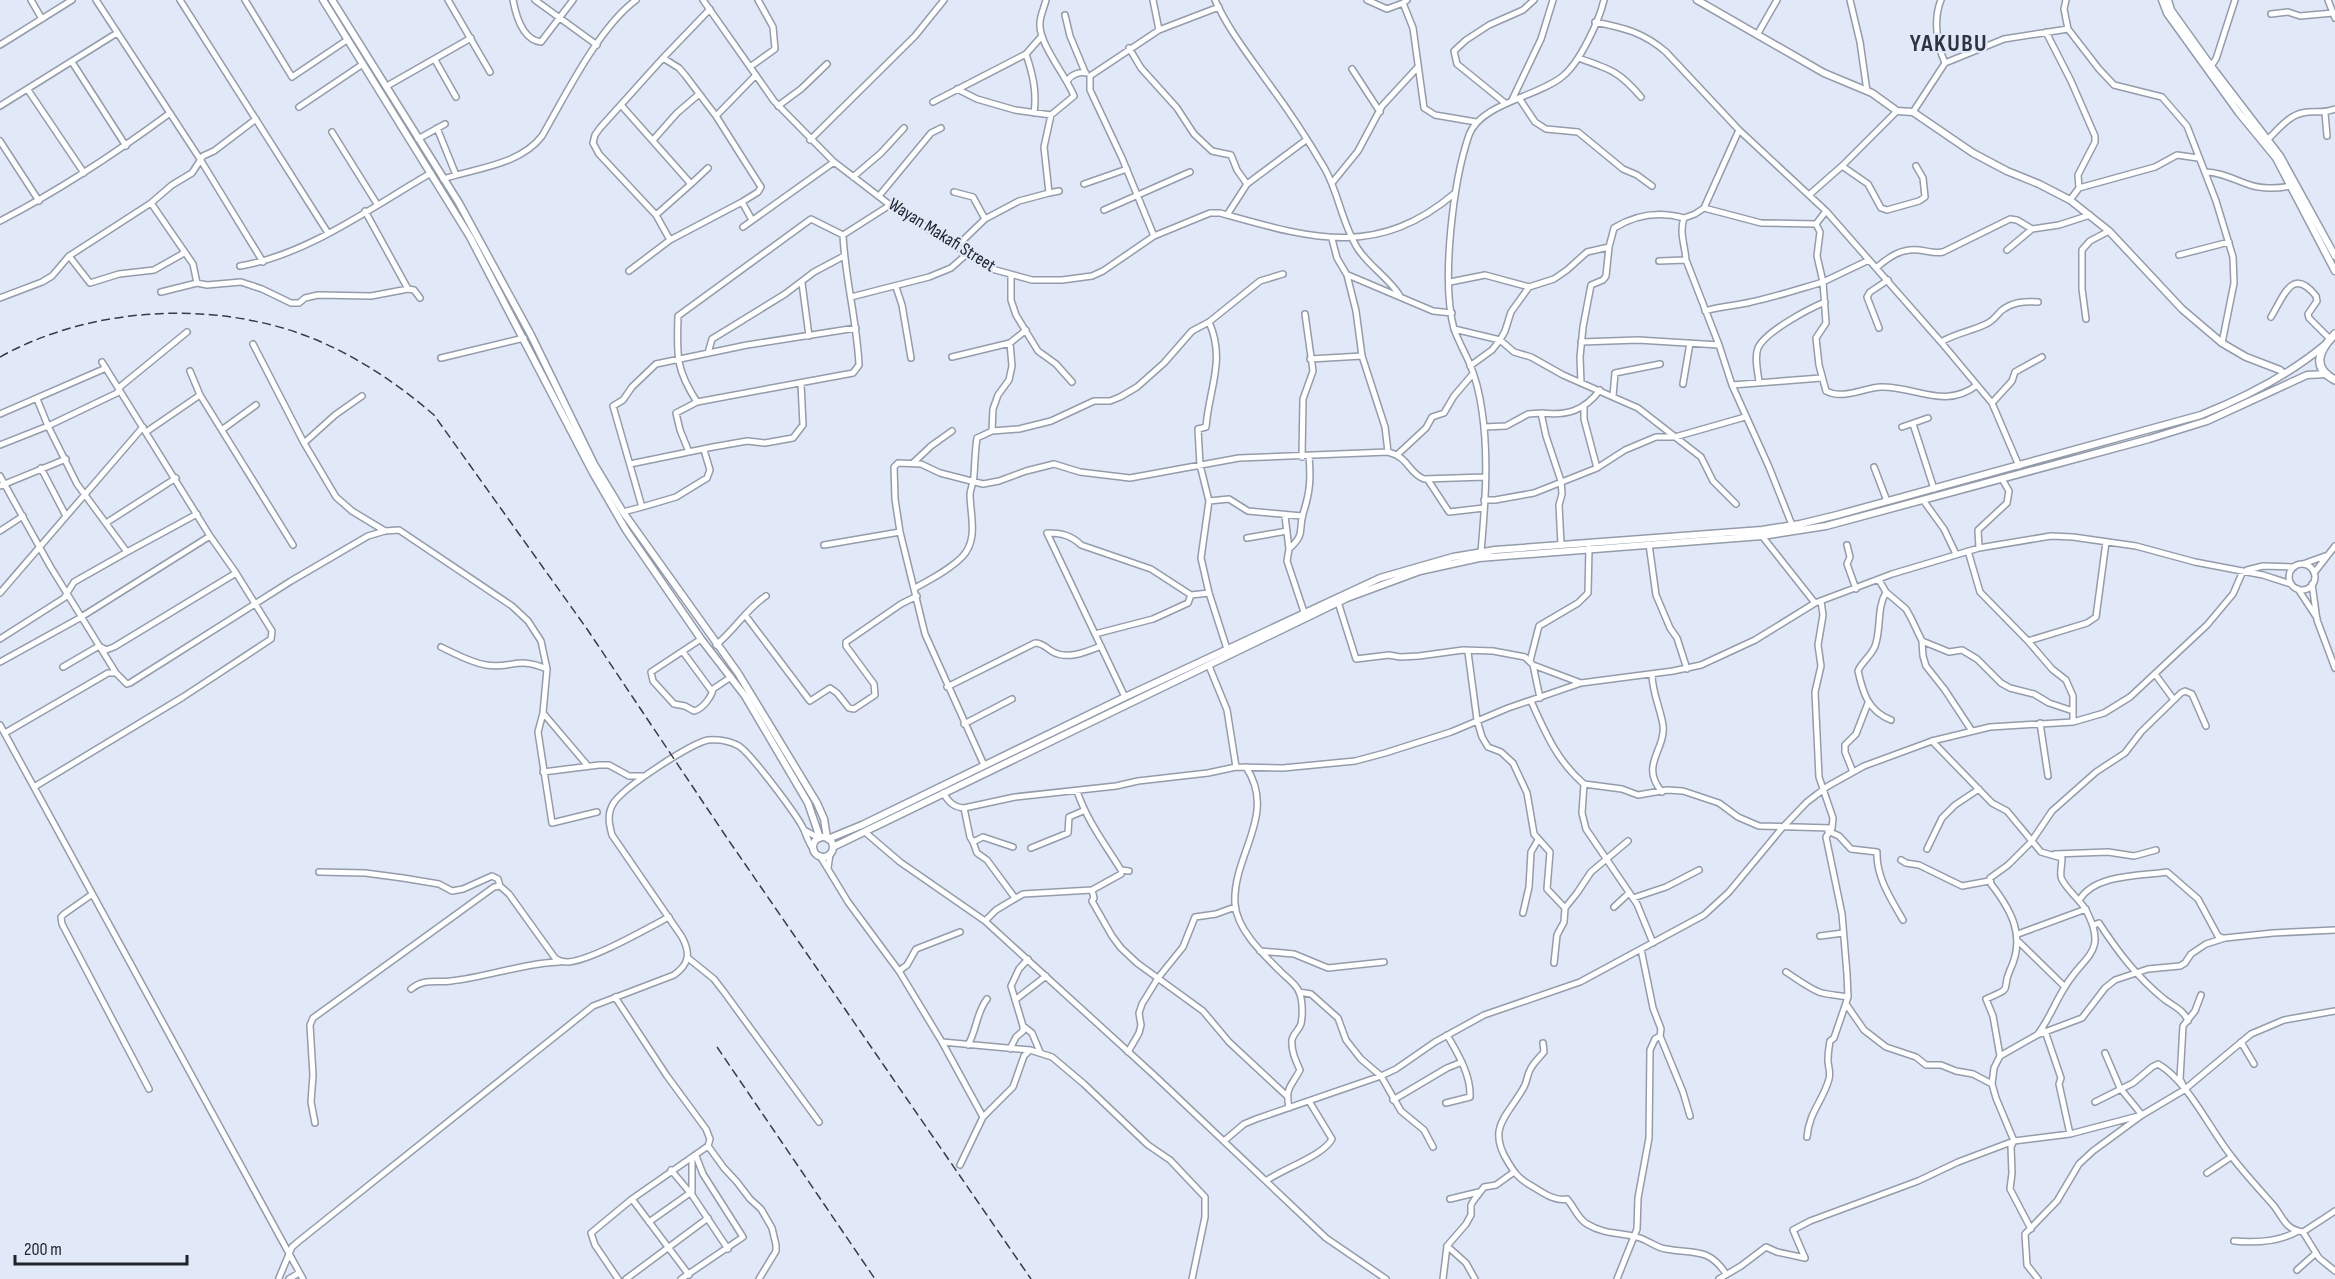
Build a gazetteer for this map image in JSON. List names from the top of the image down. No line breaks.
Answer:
{"streets":{"street":["Wayan Makafi Street"]},"districts":["YAKUBU"],"scale_bar":"200 m"}
